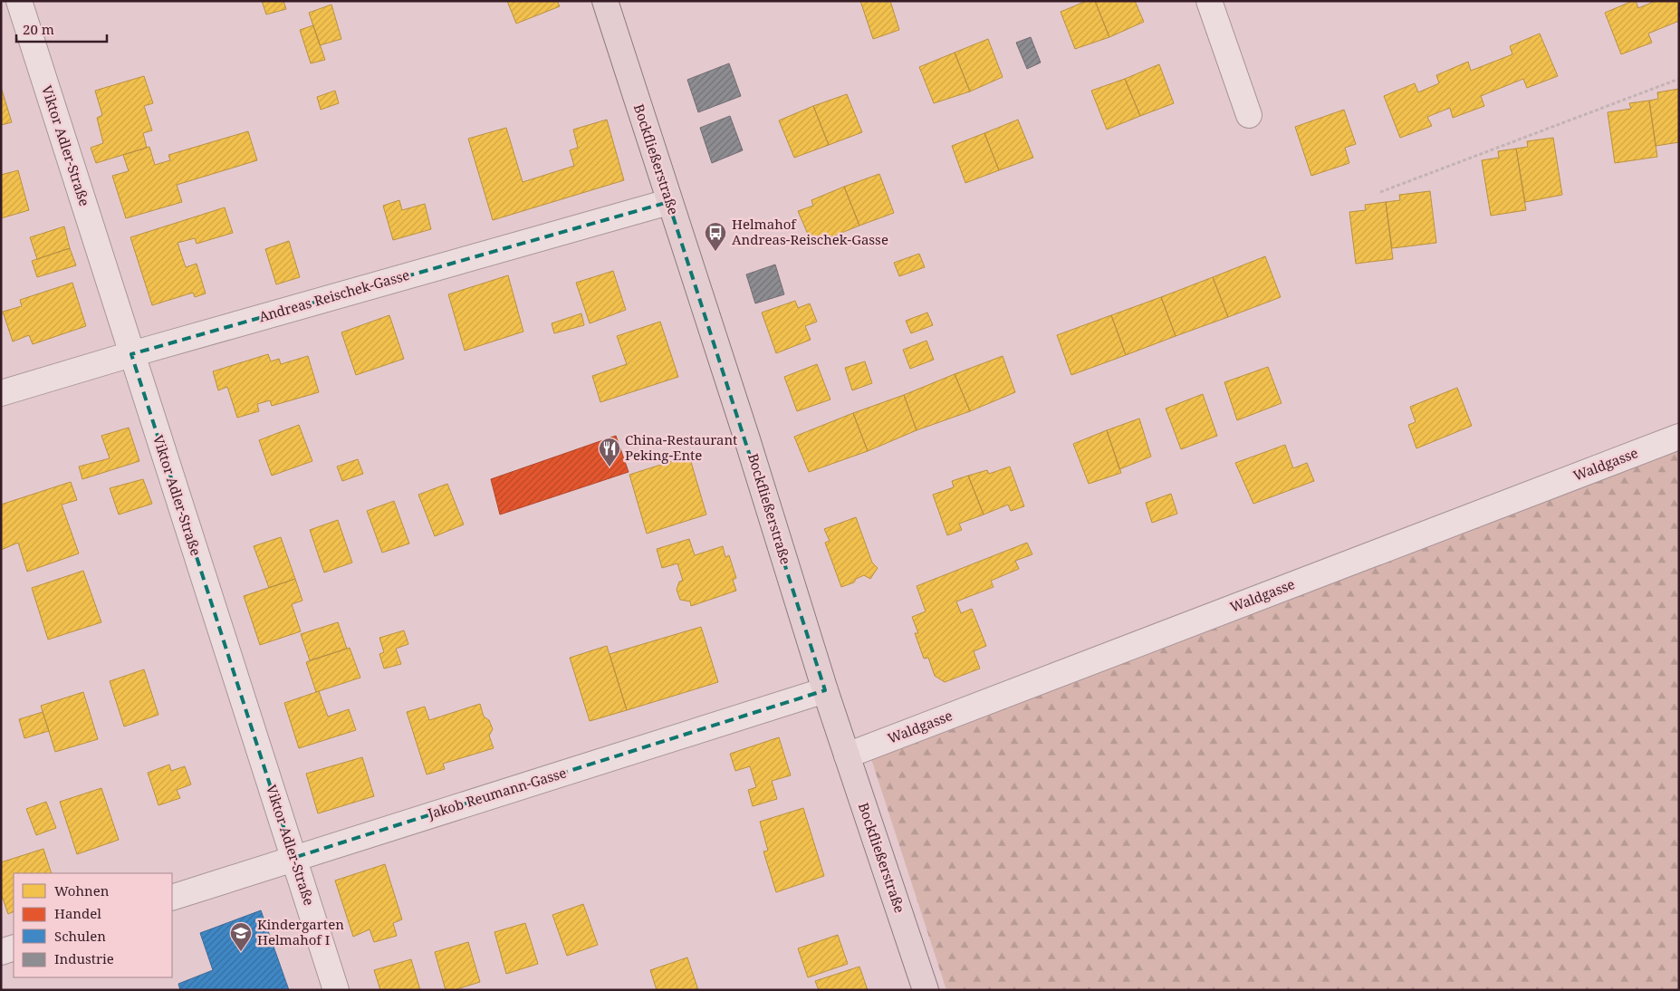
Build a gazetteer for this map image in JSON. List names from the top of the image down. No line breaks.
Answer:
{"streets":{"main road":["Bockfließerstraße"],"street":["Viktor Adler-Straße","Andreas Reischek-Gasse","Waldgasse","Jakob Reumann-Gasse"]},"crossings":[["Viktor Adler-Straße","Andreas Reischek-Gasse"],["Viktor Adler-Straße","Jakob Reumann-Gasse"],["Bockfließerstraße","Andreas Reischek-Gasse"],["Bockfließerstraße","Waldgasse"],["Bockfließerstraße","Jakob Reumann-Gasse"]],"places":{"bus stop":["Helmahof Andreas-Reischek-Gasse"],"restaurant":["China-Restaurant Peking-Ente"],"school or university":["Kindergarten Helmahof I"]},"legend":["Wohnen","Handel","Schulen","Industrie"],"scale_bar":"20 m"}
